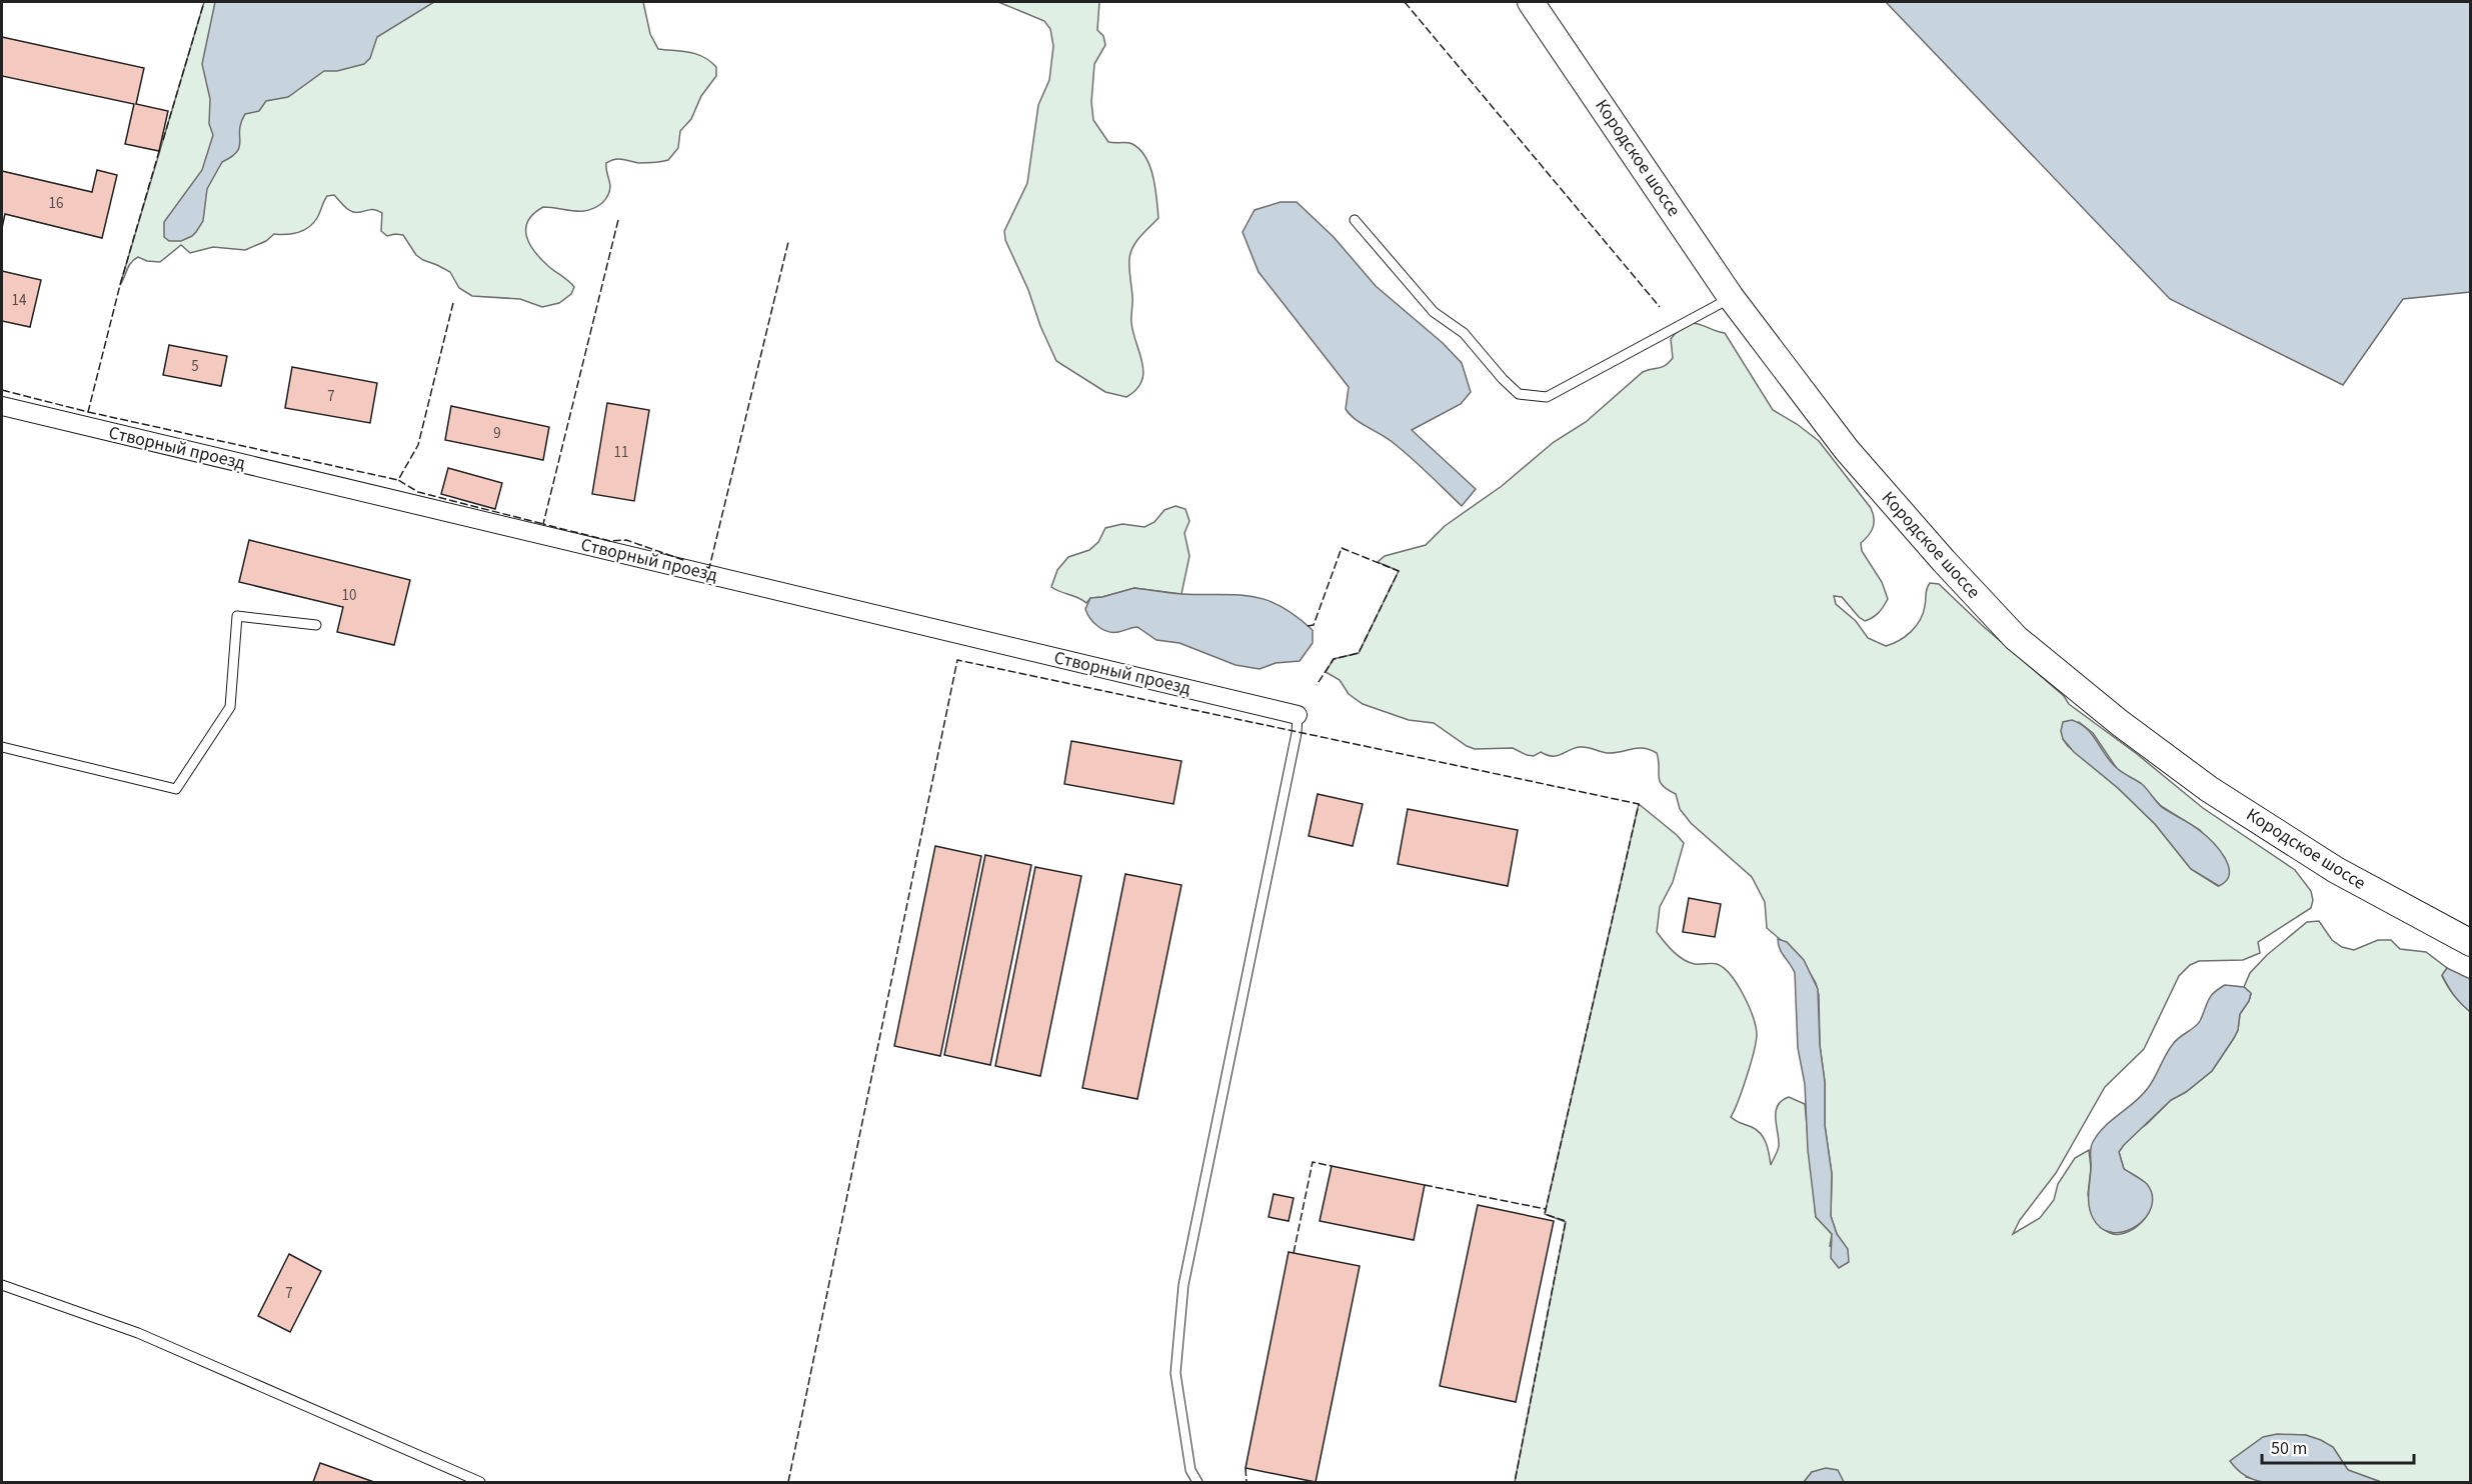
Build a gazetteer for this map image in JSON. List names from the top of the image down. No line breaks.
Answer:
{"streets":{"main road":["Кородское шоссе"],"street":["Створный проезд"]},"house_numbers":["16","14","5","7","9","11","10","7"],"scale_bar":"50 m"}
